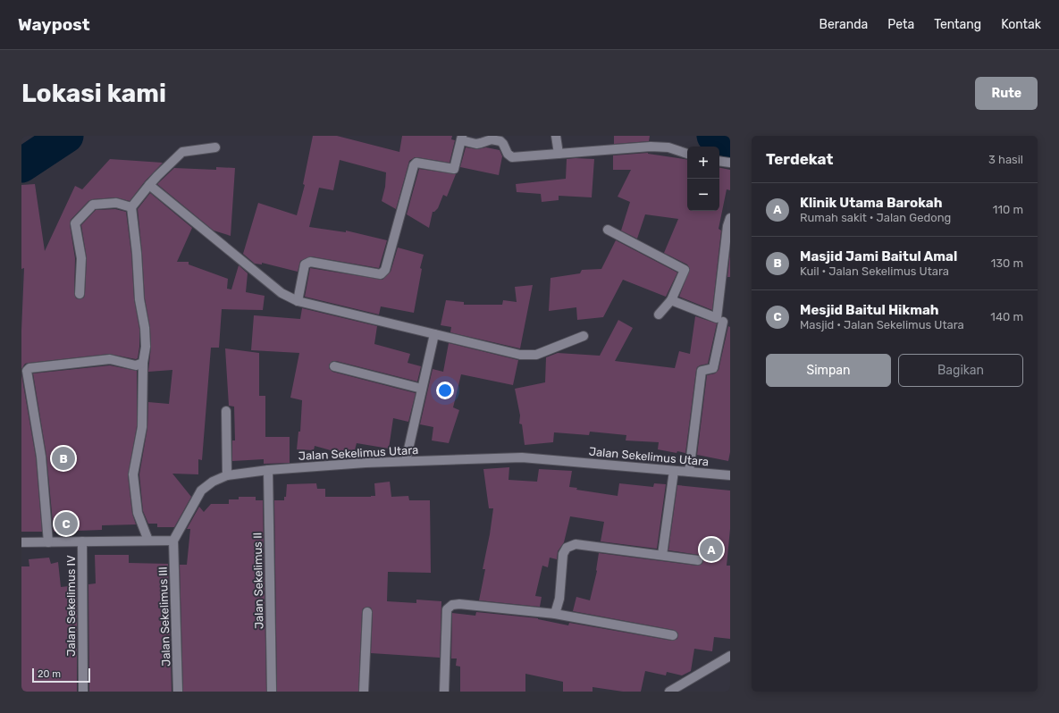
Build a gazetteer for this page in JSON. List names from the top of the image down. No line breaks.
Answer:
{"streets":{"street":["Jalan Sekelimus Utara","Jalan Sekelimus II","Jalan Sekelimus IV","Jalan Sekelimus III"]},"crossings":[["Jalan Sekelimus Utara","Jalan Sekelimus II"],["Jalan Sekelimus Utara","Jalan Sekelimus III"]],"scale_bar":"20 m","page":{"header":"Waypost","nav":["Beranda","Peta","Tentang","Kontak"],"buttons":["Rute",["Simpan","Bagikan"]],"title":"Lokasi kami","heading":["Terdekat","3 hasil"],"map_buttons":["+","−"],"list":[{"mark":"A","name":"Klinik Utama Barokah","note":"Rumah sakit · Jalan Gedong","value":"110 m"},{"mark":"B","name":"Masjid Jami Baitul Amal","note":"Kuil · Jalan Sekelimus Utara","value":"130 m"},{"mark":"C","name":"Mesjid Baitul Hikmah","note":"Masjid · Jalan Sekelimus Utara","value":"140 m"}],"pins":["B","C","A"],"scale":"20 m"}}
